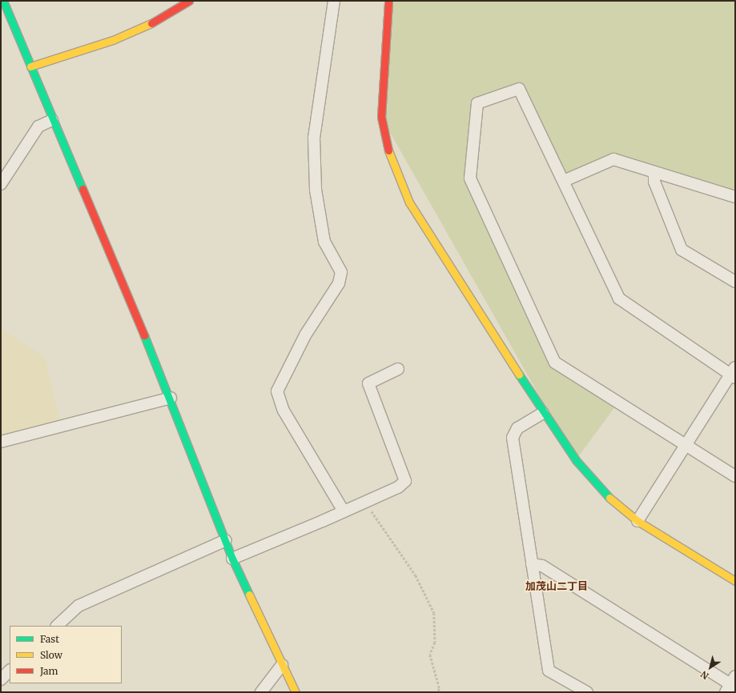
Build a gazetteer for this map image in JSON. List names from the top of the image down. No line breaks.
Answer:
{"districts":["加茂山二丁目"],"legend":["Fast","Slow","Jam"],"north":"bottom left"}
